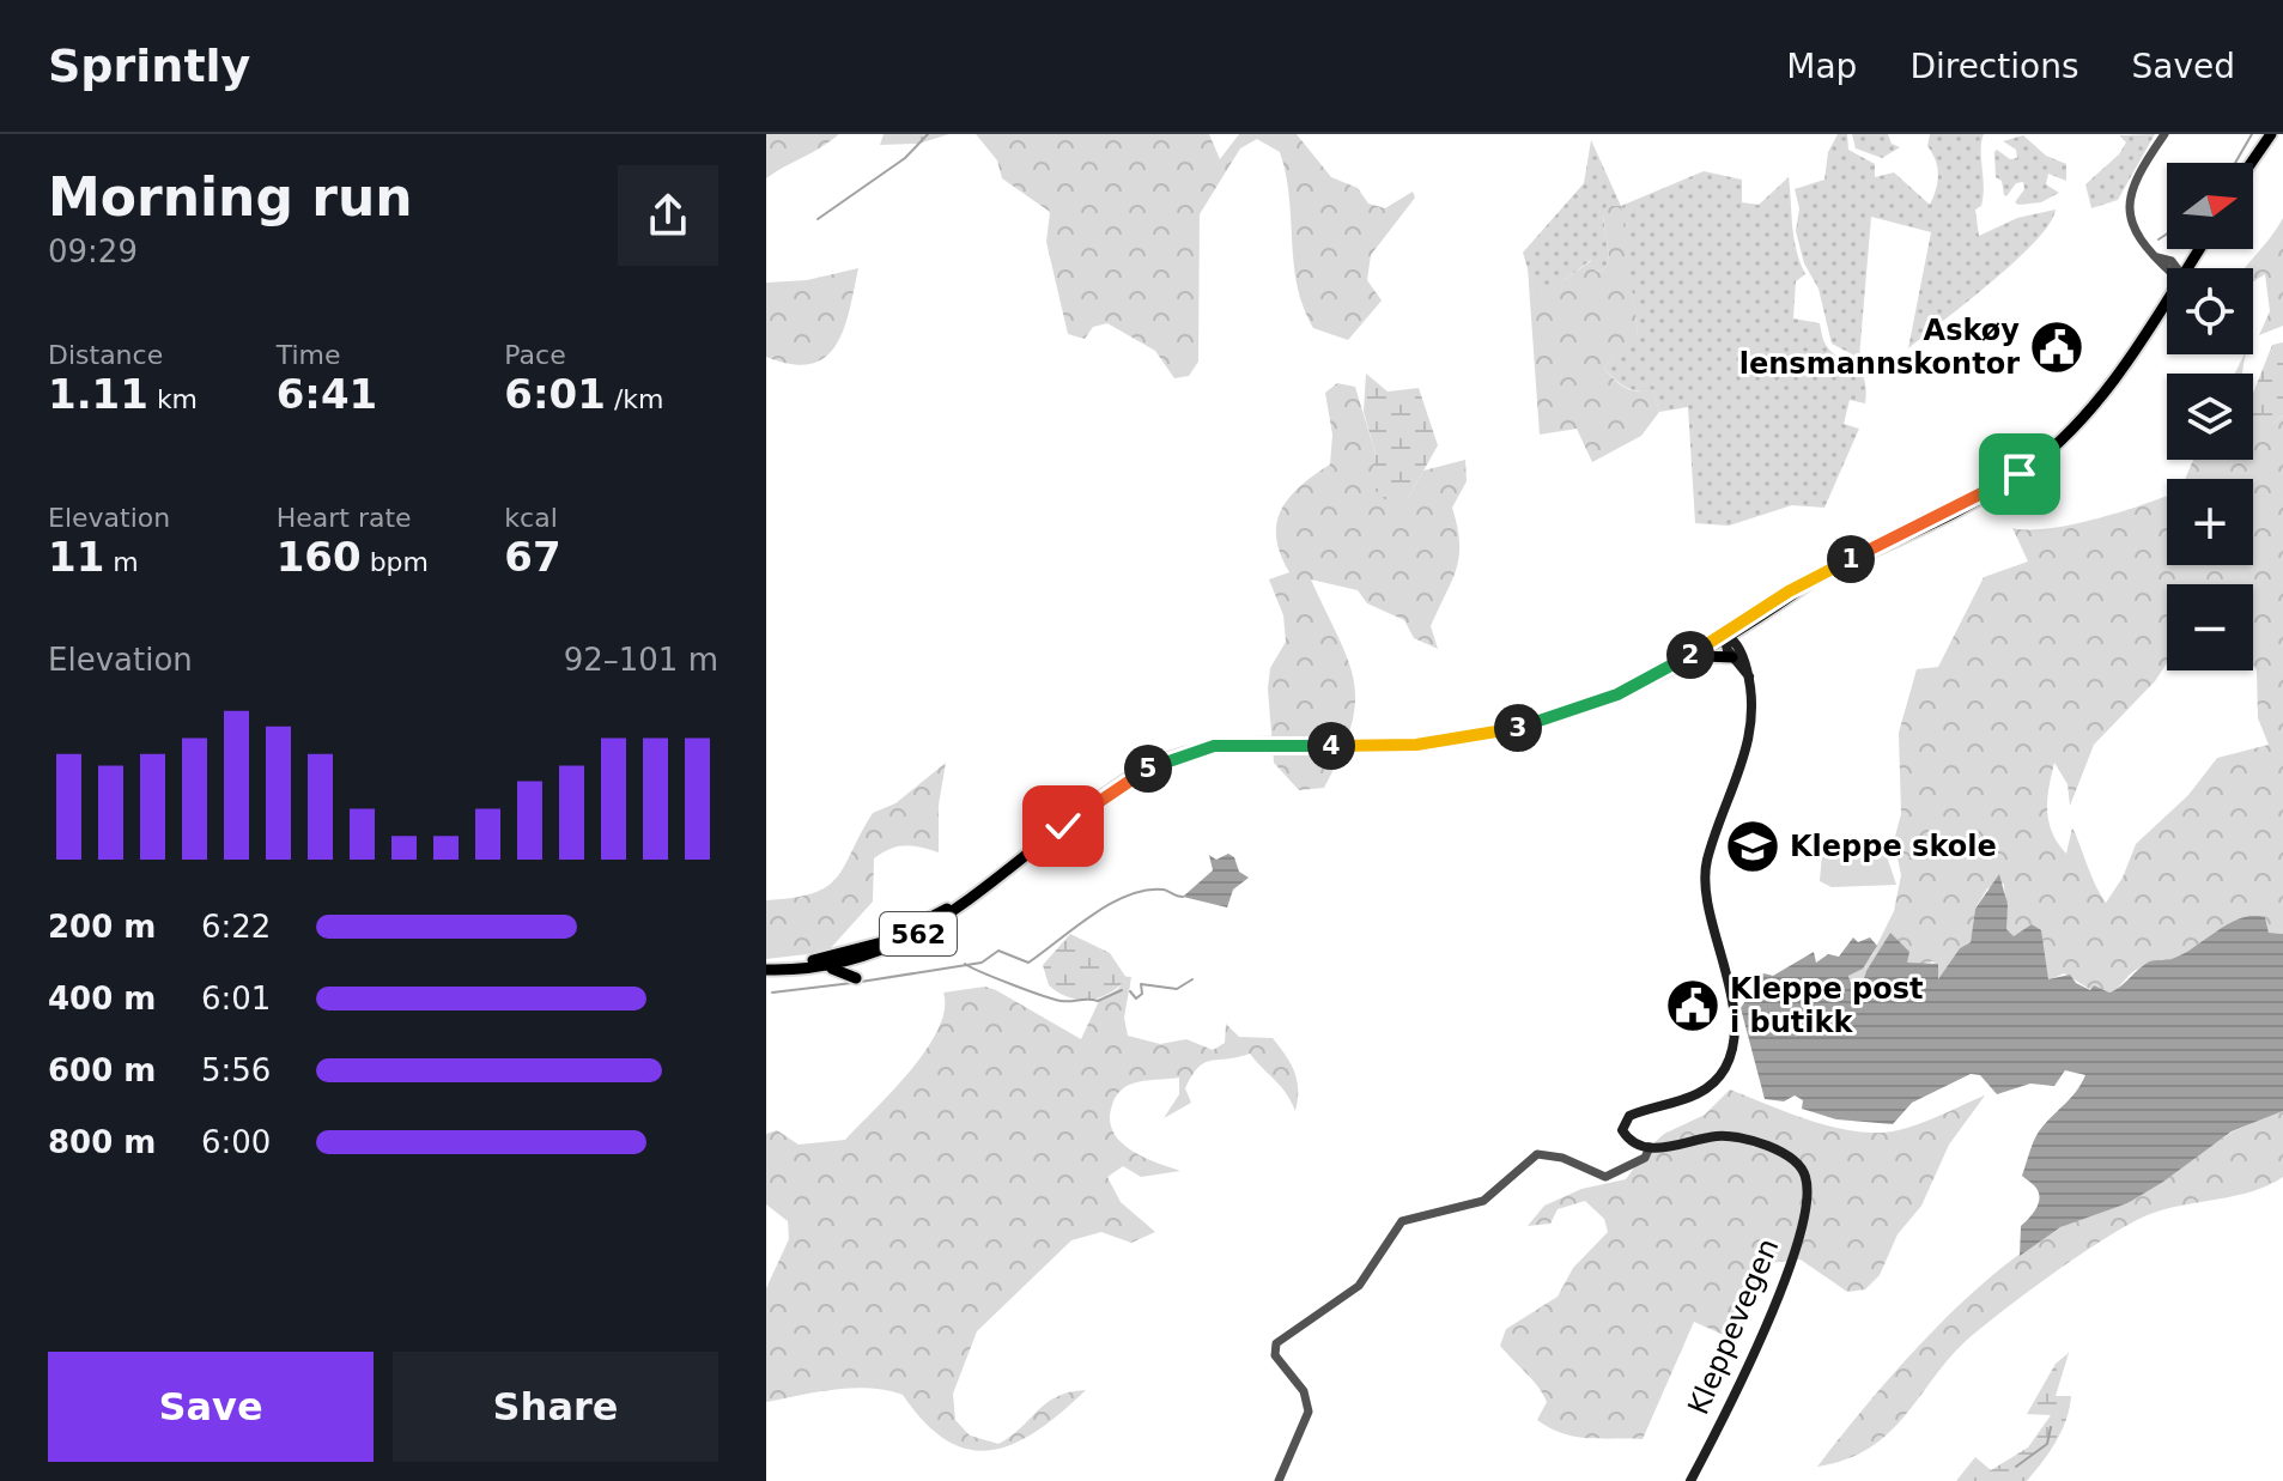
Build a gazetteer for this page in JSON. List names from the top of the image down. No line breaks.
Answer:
{"streets":{"main road":["562","Kleppevegen"]},"places":{"public building":["Askøy lensmannskontor","Kleppe post i butikk"],"school or university":["Kleppe skole"]},"north":"right","page":{"header":"Sprintly","nav":["Map","Directions","Saved"],"heading":["Morning run","09:29"],"map_buttons":["+","−"],"stats":[["Distance","1.11 km"],["Time","6:41"],["Pace","6:01 /km"],["Elevation","11 m"],["Heart rate","160 bpm"],["kcal","67"]],"pins":["1","2","3","4","5"],"chart":["Elevation","92–101 m"],"list":[{"name":"200 m","note":"6:22"},{"name":"400 m","note":"6:01"},{"name":"600 m","note":"5:56"},{"name":"800 m","note":"6:00"}],"buttons":["Save","Share"]}}
